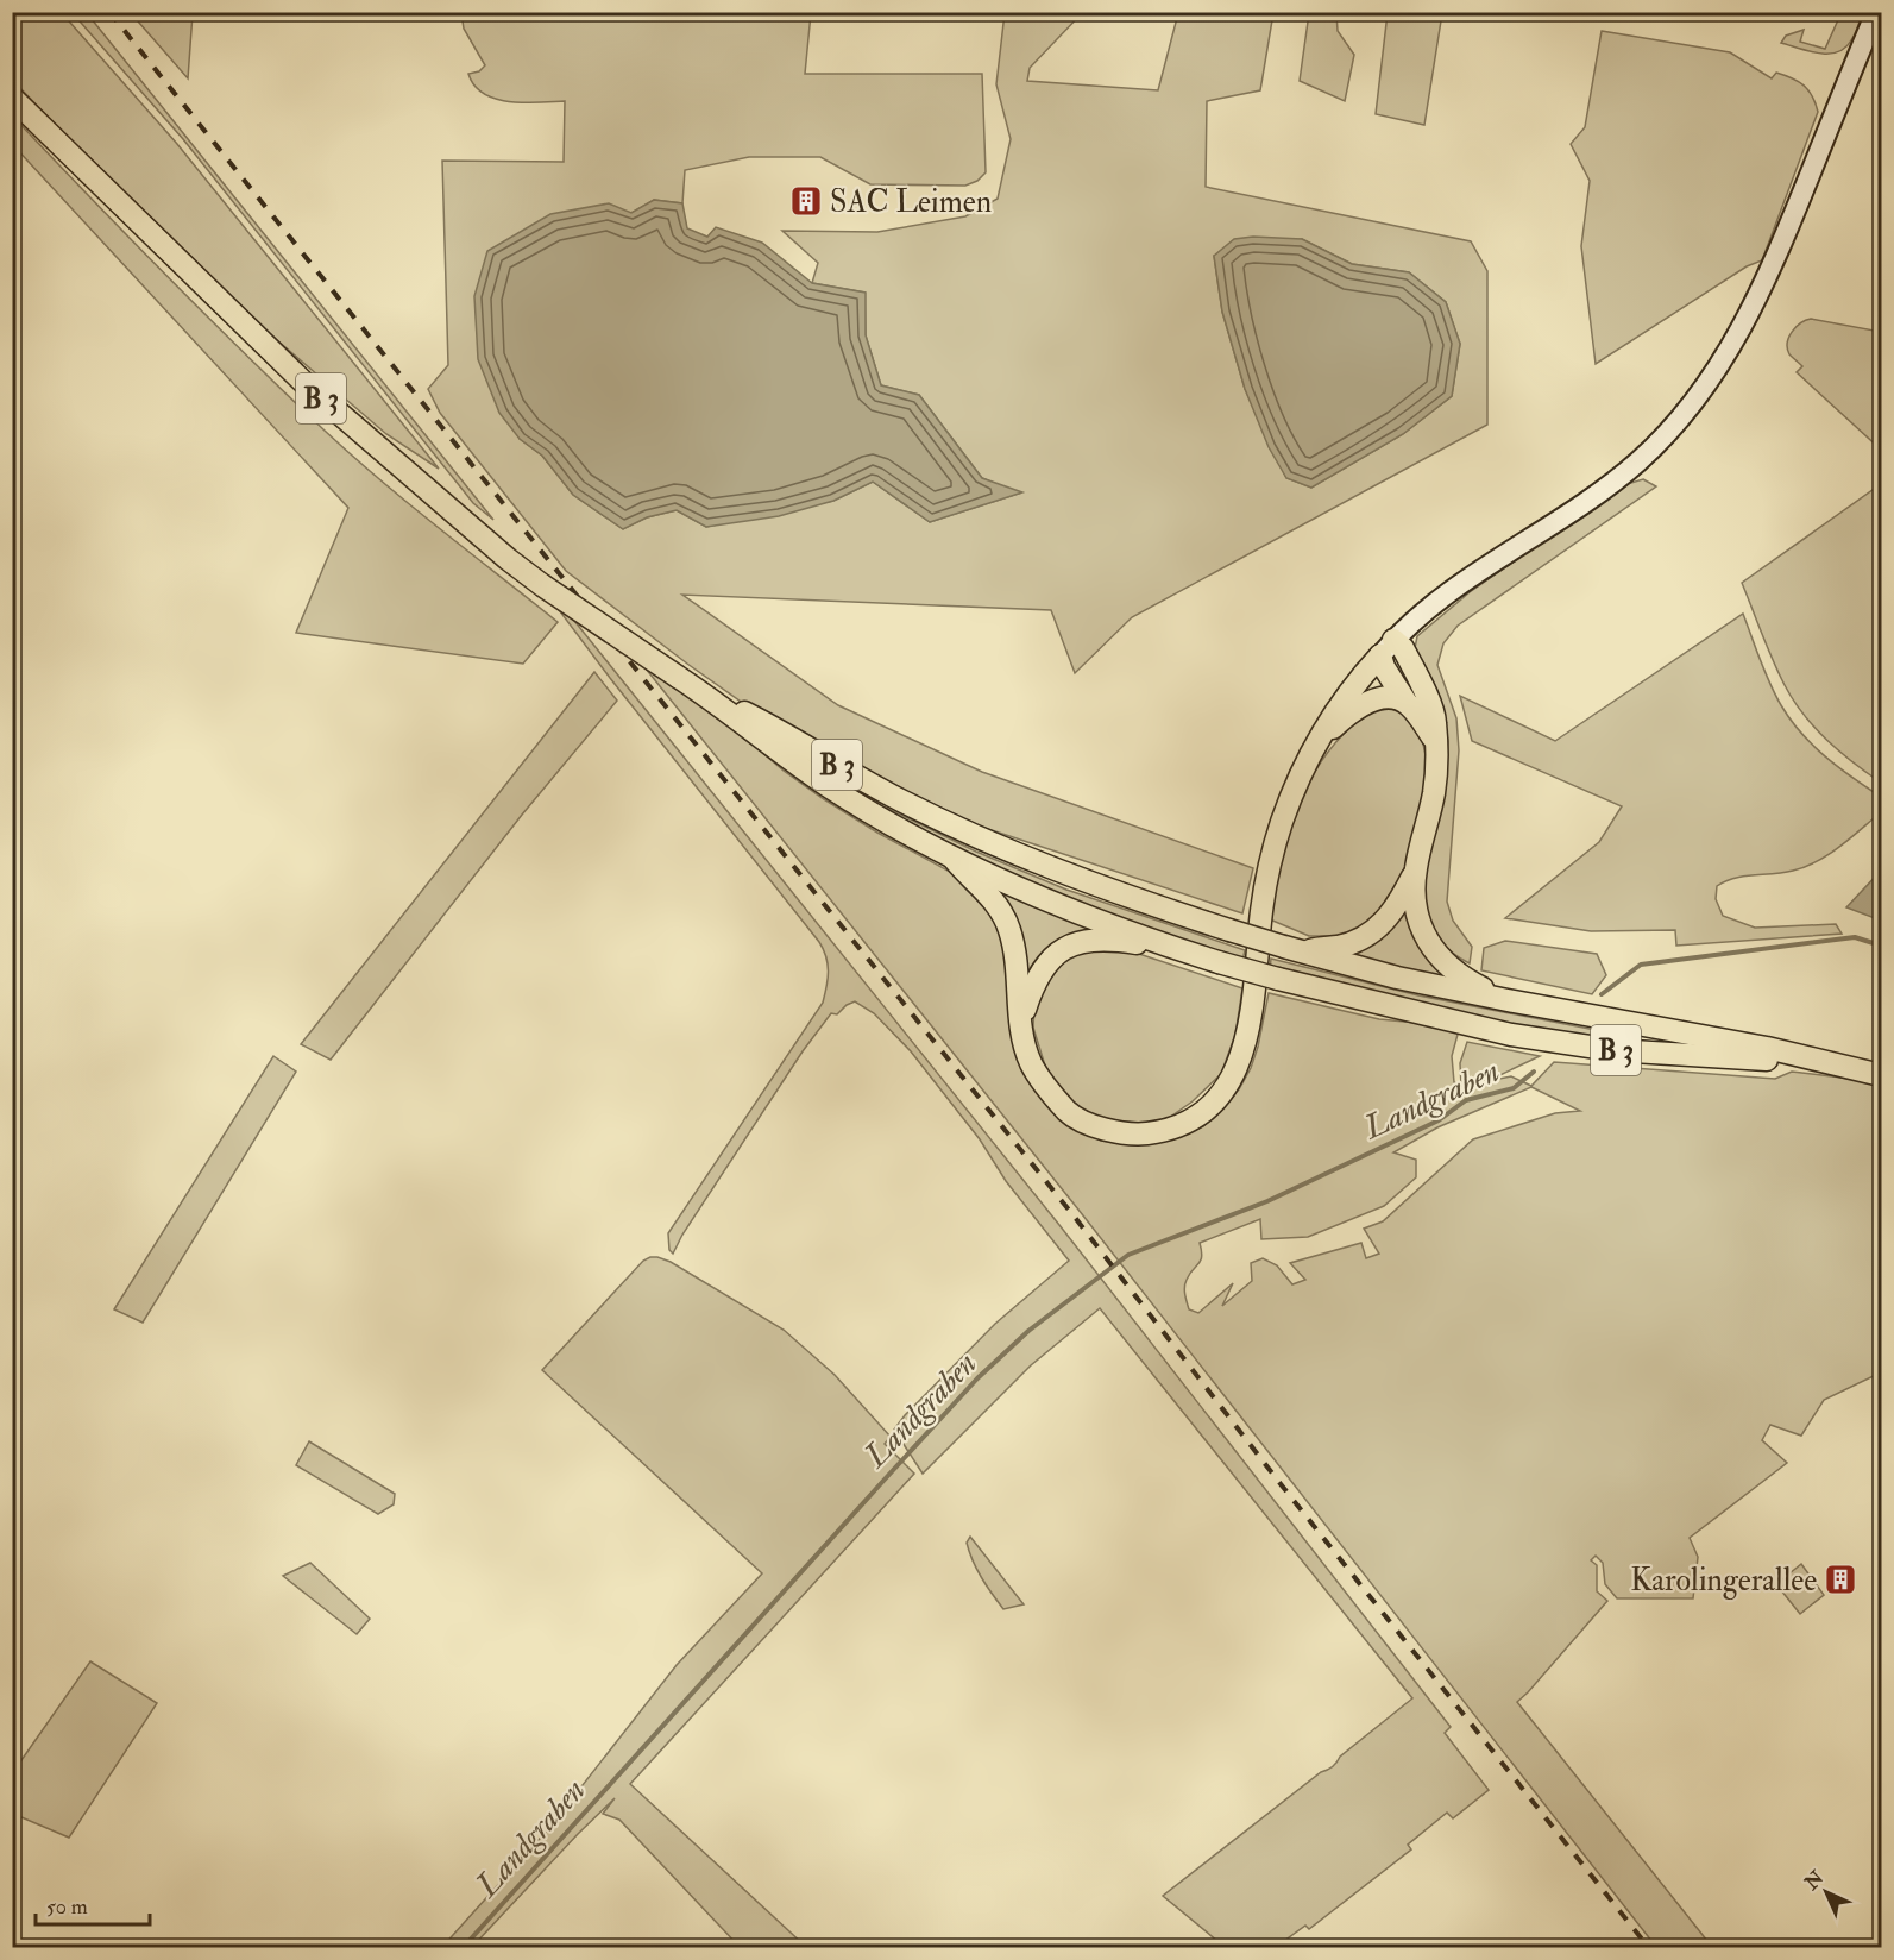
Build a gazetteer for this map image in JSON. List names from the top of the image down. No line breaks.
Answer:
{"streets":{"main road":["B 3"]},"water":["Landgraben"],"places":{"building":["SAC Leimen","Karolingerallee"]},"scale_bar":"50 m","north":"top left"}
